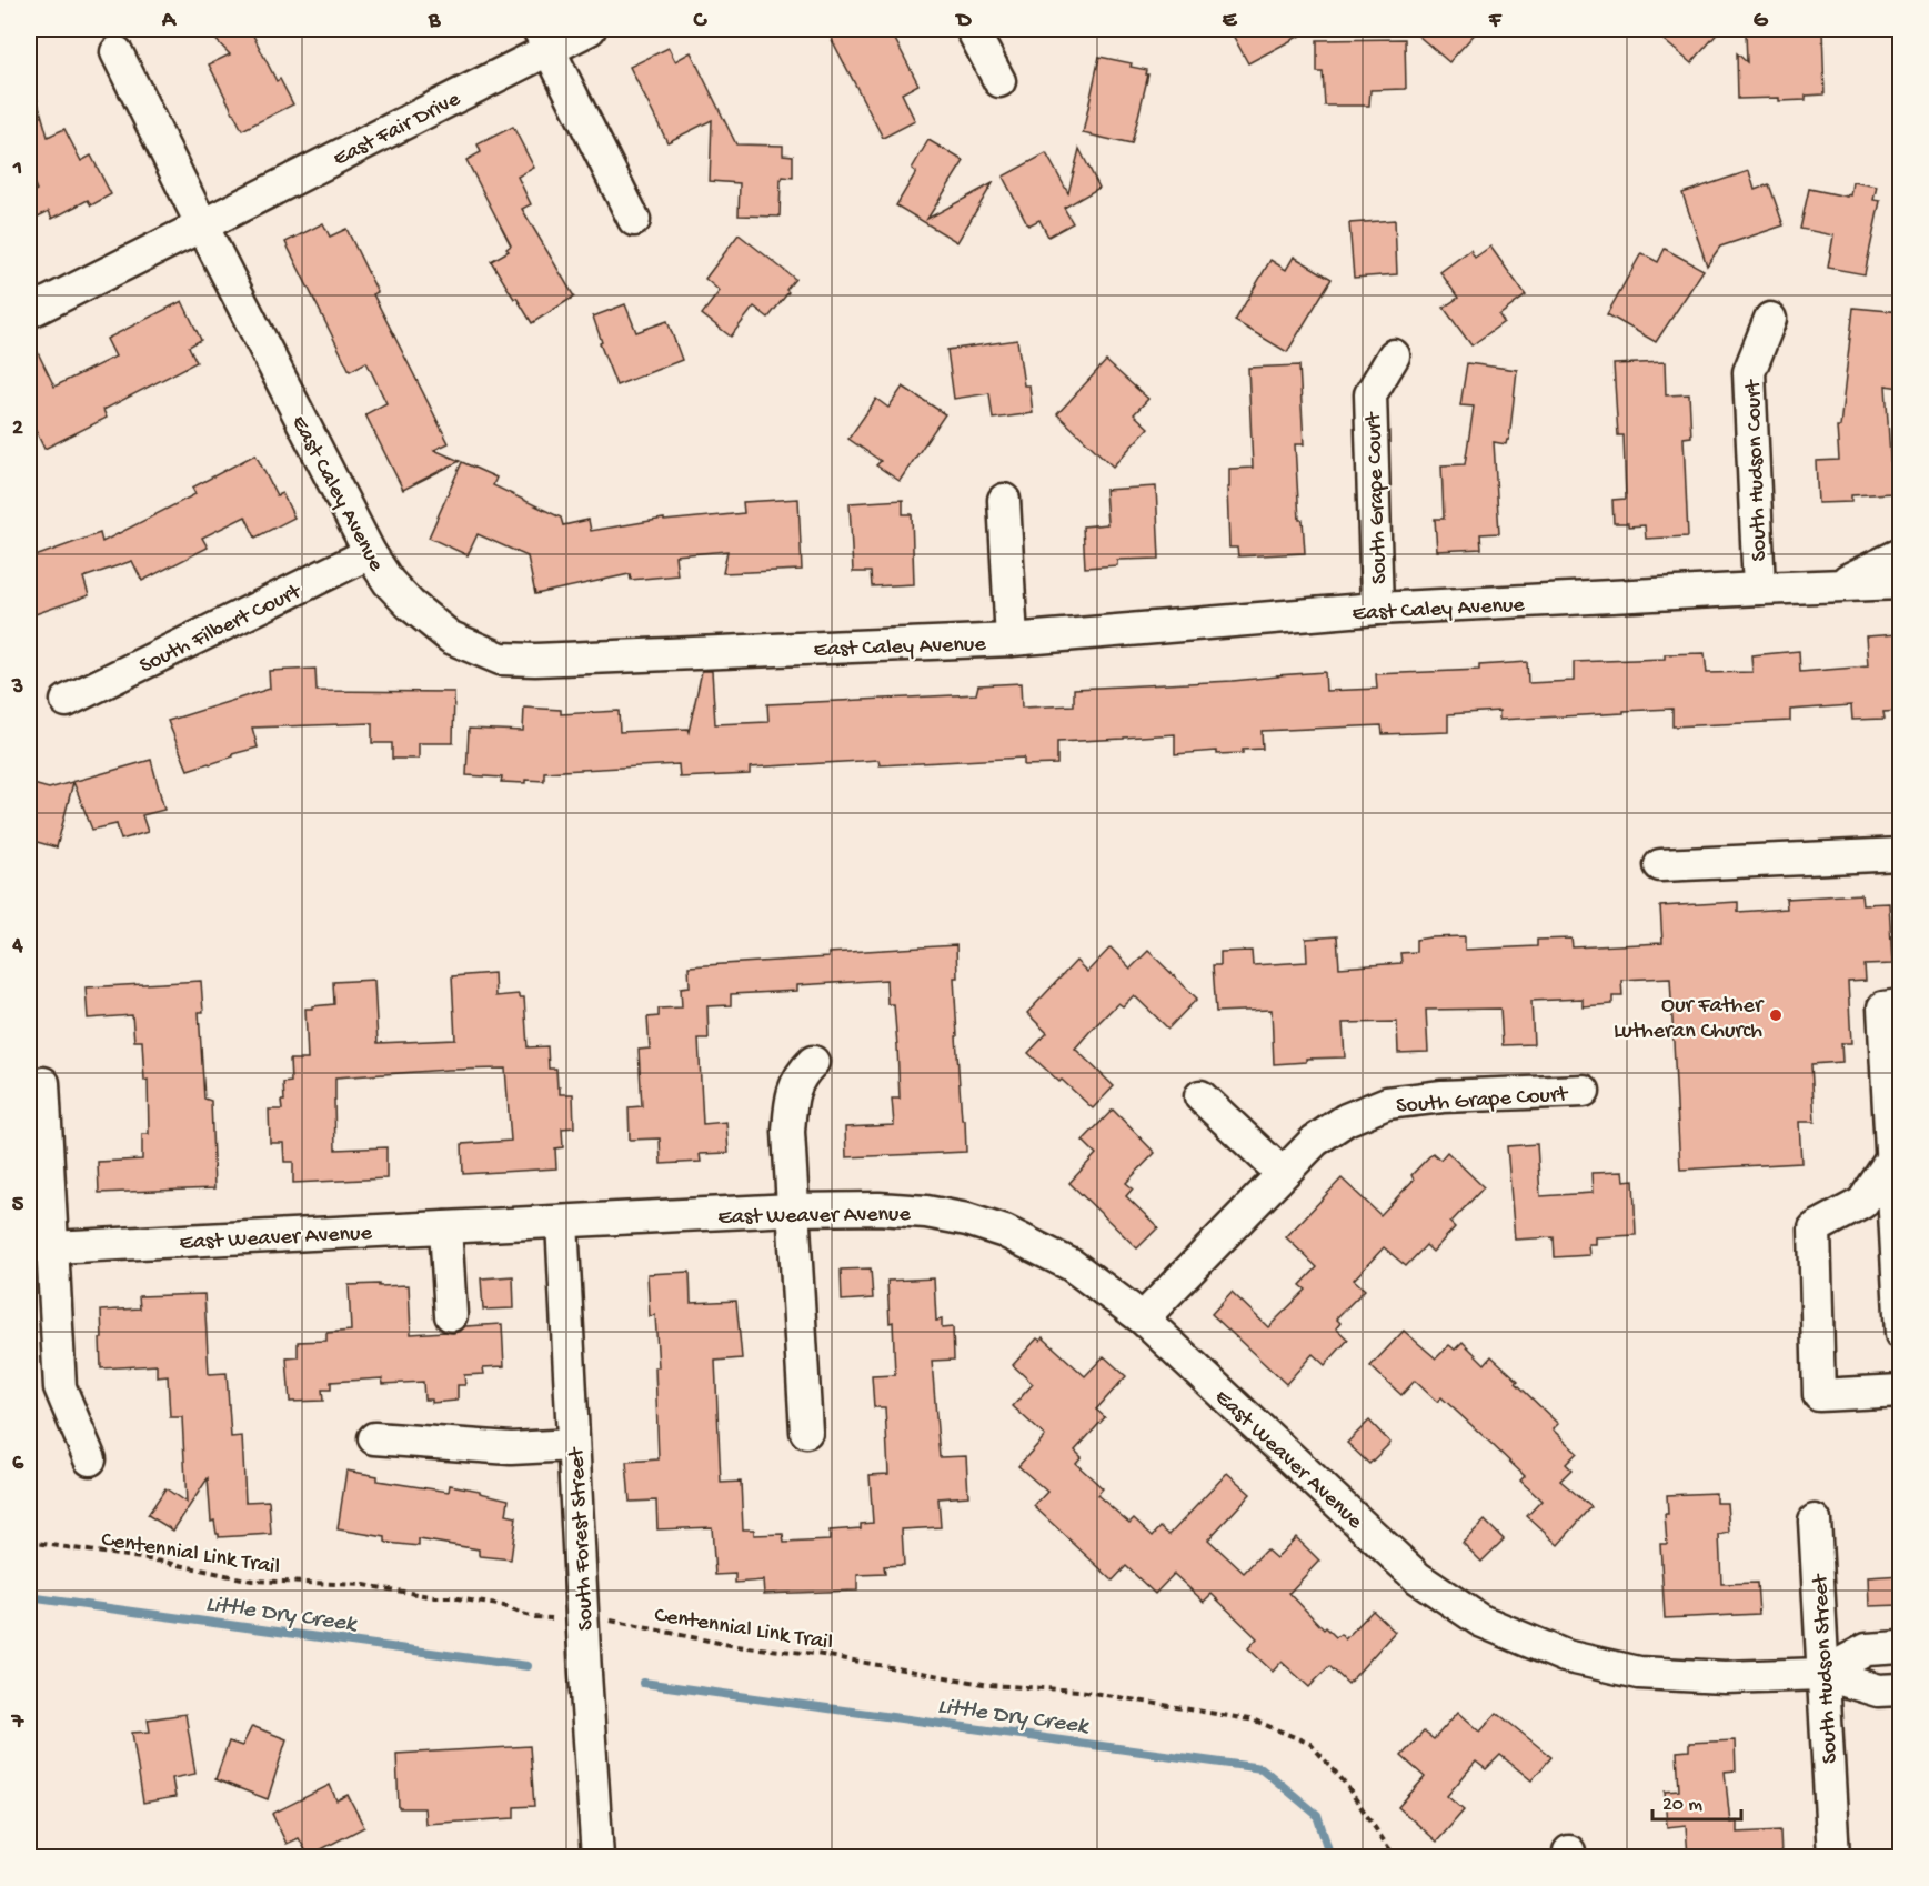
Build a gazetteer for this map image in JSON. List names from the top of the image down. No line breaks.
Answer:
{"streets":{"street":["East Fair Drive","South Hudson Court","East Caley Avenue","South Grape Court","South Filbert Court","East Weaver Avenue","South Forest Street","South Hudson Street"],"path":["Centennial Link Trail"]},"crossings":[["East Fair Drive","East Caley Avenue"],["South Hudson Court","East Caley Avenue"],["East Caley Avenue","South Grape Court"],["East Caley Avenue","South Filbert Court"],["South Grape Court","East Weaver Avenue"],["East Weaver Avenue","South Forest Street"],["East Weaver Avenue","South Hudson Street"],["South Forest Street","Centennial Link Trail"]],"water":["Little Dry Creek"],"places":["Our Father Lutheran Church"],"scale_bar":"20 m","grid":{"columns":["A","B","C","D","E","F","G"],"rows":["1","2","3","4","5","6","7"]}}
